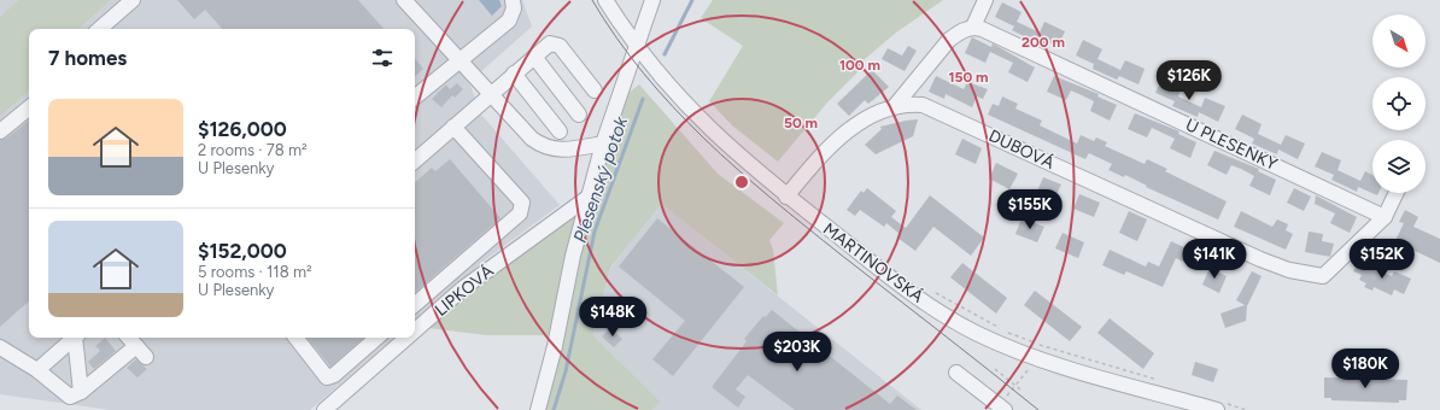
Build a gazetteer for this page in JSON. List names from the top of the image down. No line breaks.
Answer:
{"streets":{"street":["U PLESENKY","DUBOVÁ","MARTINOVSKÁ","LIPKOVÁ"]},"crossings":[["U PLESENKY","DUBOVÁ"],["DUBOVÁ","MARTINOVSKÁ"]],"water":["Plesenský potok"],"north":"bottom right","page":{"heading":"7 homes","price":["$126K","$155K","$141K","$152K","$148K","$203K","$180K"],"list":[{"name":"$126,000","note":"2 rooms · 78 m² · U Plesenky"},{"name":"$152,000","note":"5 rooms · 118 m² · U Plesenky"}]},"rings":["200 m","100 m","150 m","50 m"]}
